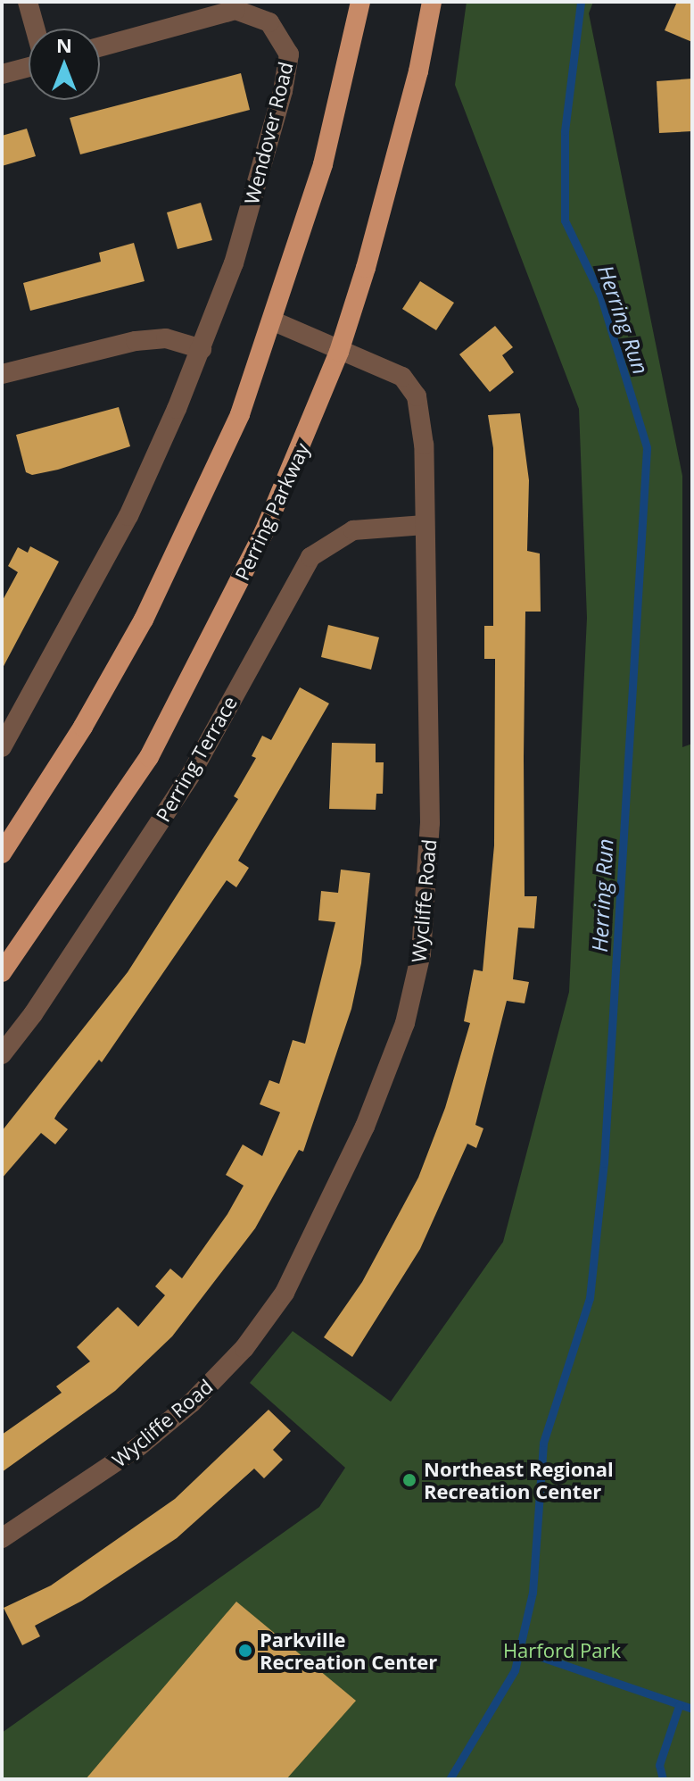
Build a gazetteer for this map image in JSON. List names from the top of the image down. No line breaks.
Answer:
{"streets":{"main road":["Perring Parkway"],"street":["Wendover Road","Perring Terrace","Wycliffe Road"]},"crossings":[["Perring Parkway","Wycliffe Road"],["Perring Terrace","Wycliffe Road"]],"water":["Herring Run"],"parks":["Harford Park"],"places":["Northeast Regional Recreation Center","Parkville Recreation Center"],"north":"top"}
